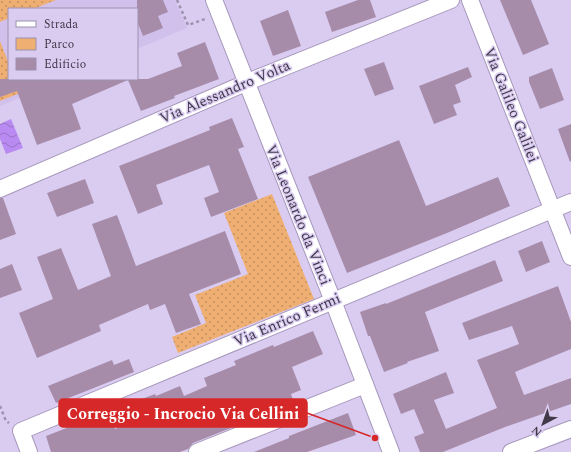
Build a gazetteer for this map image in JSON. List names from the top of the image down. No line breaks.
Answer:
{"streets":{"street":["Via Alessandro Volta","Via Galileo Galilei","Via Leonardo da Vinci","Via Enrico Fermi"]},"crossings":[["Via Alessandro Volta","Via Leonardo da Vinci"],["Via Galileo Galilei","Via Enrico Fermi"],["Via Leonardo da Vinci","Via Enrico Fermi"]],"places":["Correggio - Incrocio Via Cellini"],"legend":["Strada","Parco","Edificio"],"north":"bottom left"}
